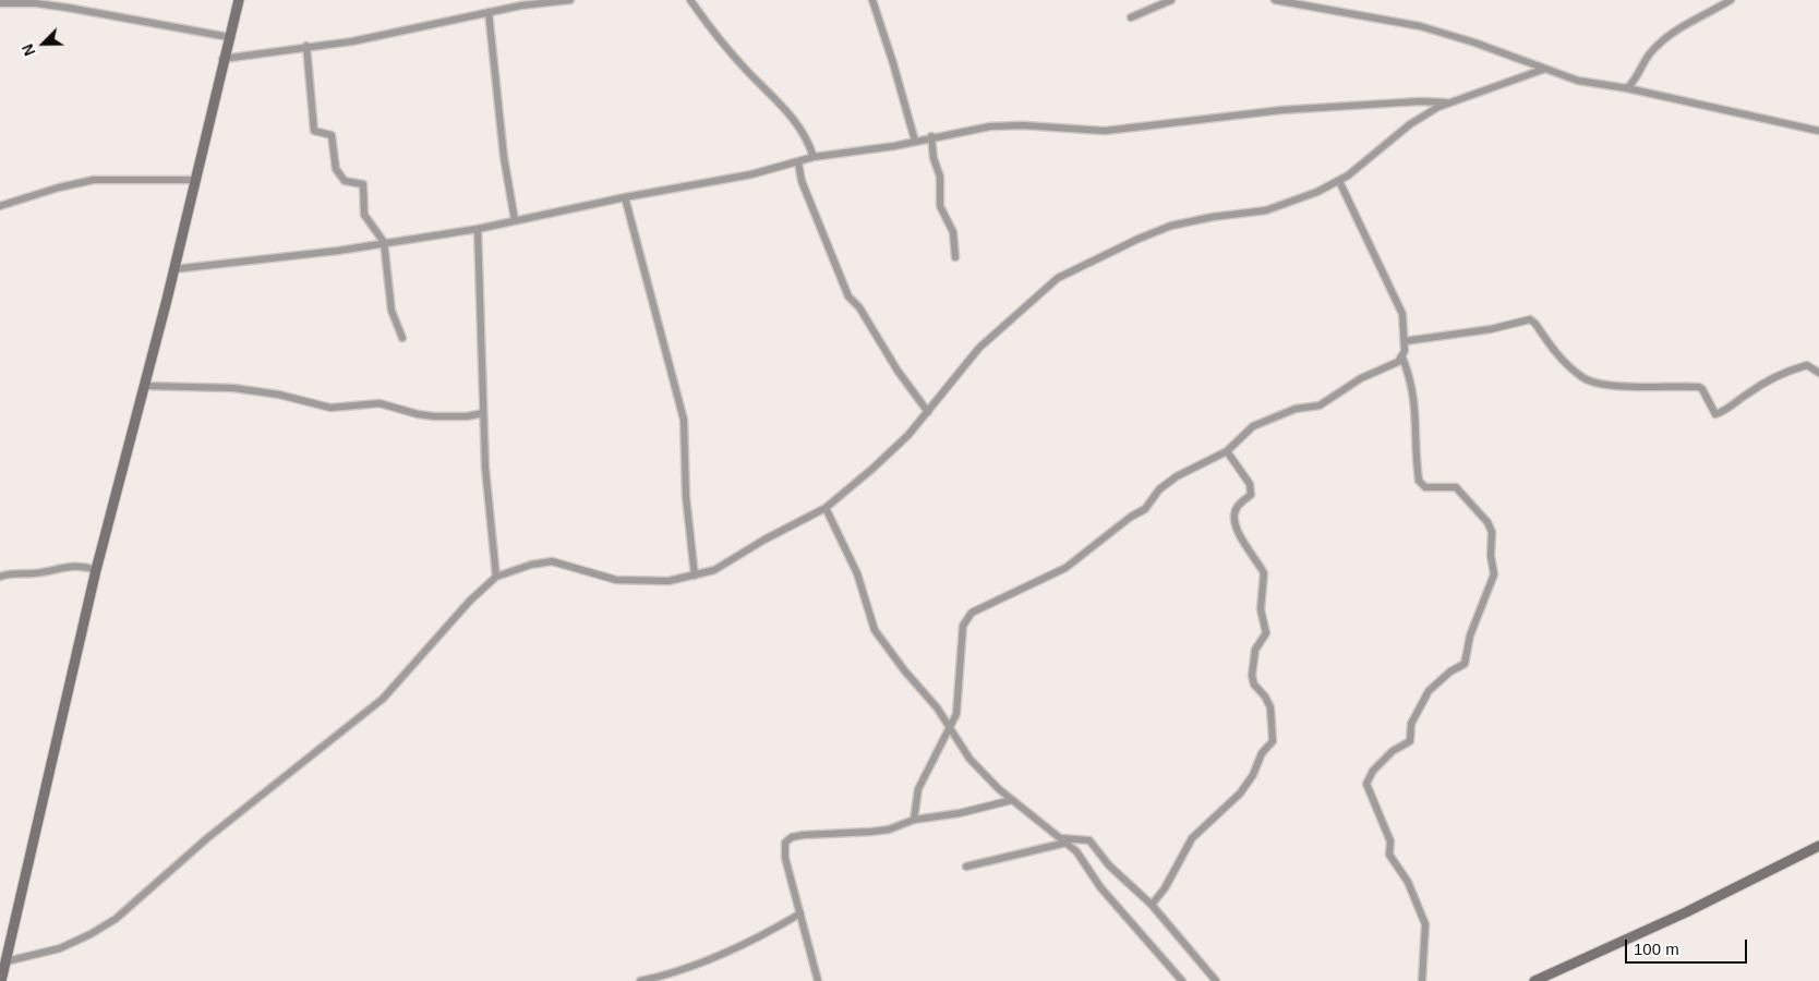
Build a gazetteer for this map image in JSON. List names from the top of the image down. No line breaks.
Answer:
{"scale_bar":"100 m","north":"bottom left"}
